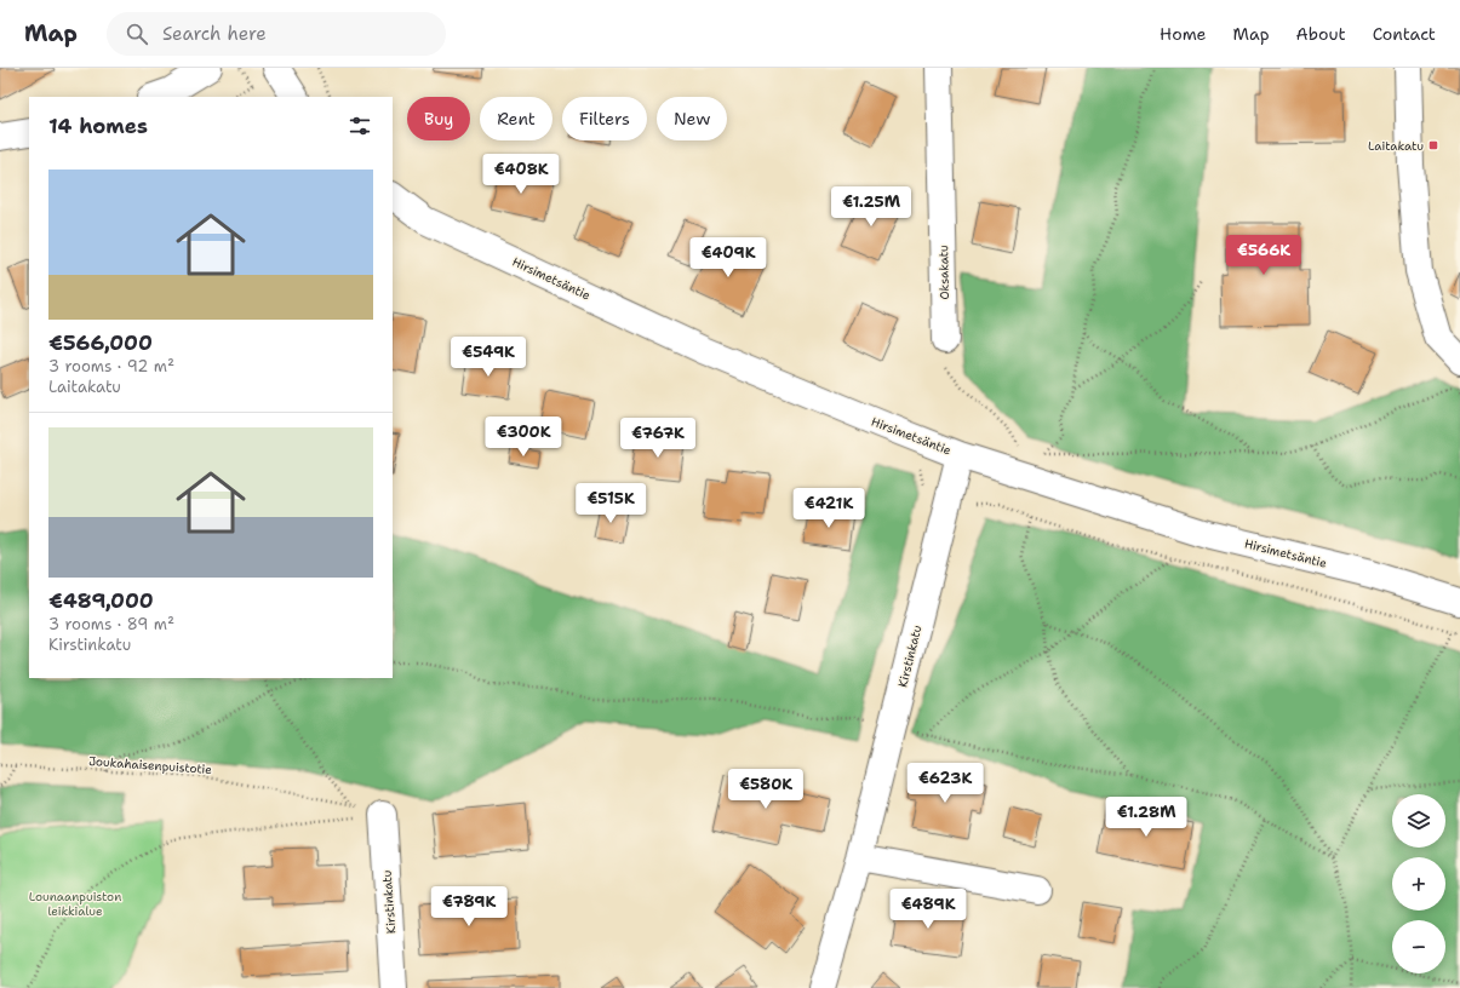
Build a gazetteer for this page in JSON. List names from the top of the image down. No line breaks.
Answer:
{"streets":{"street":["Oksakatu","Hirsimetsäntie","Kirstinkatu"],"path":["Joukahaisenpuistotie"]},"crossings":[["Hirsimetsäntie","Kirstinkatu"],["Kirstinkatu","Joukahaisenpuistotie"]],"parks":["Lounaanpuiston leikkialue"],"places":{"transit":["Laitakatu"]},"page":{"header":"Map","search":"Search here","nav":["Home","Map","About","Contact"],"chip":["Buy","Rent","Filters","New"],"heading":"14 homes","price":["€408K","€1.25M","€566K","€409K","€549K","€300K","€767K","€515K","€421K","€623K","€580K","€1.28M","€789K","€489K"],"list":[{"name":"€566,000","note":"3 rooms · 92 m² · Laitakatu"},{"name":"€489,000","note":"3 rooms · 89 m² · Kirstinkatu"}],"map_buttons":["+","−"]}}
